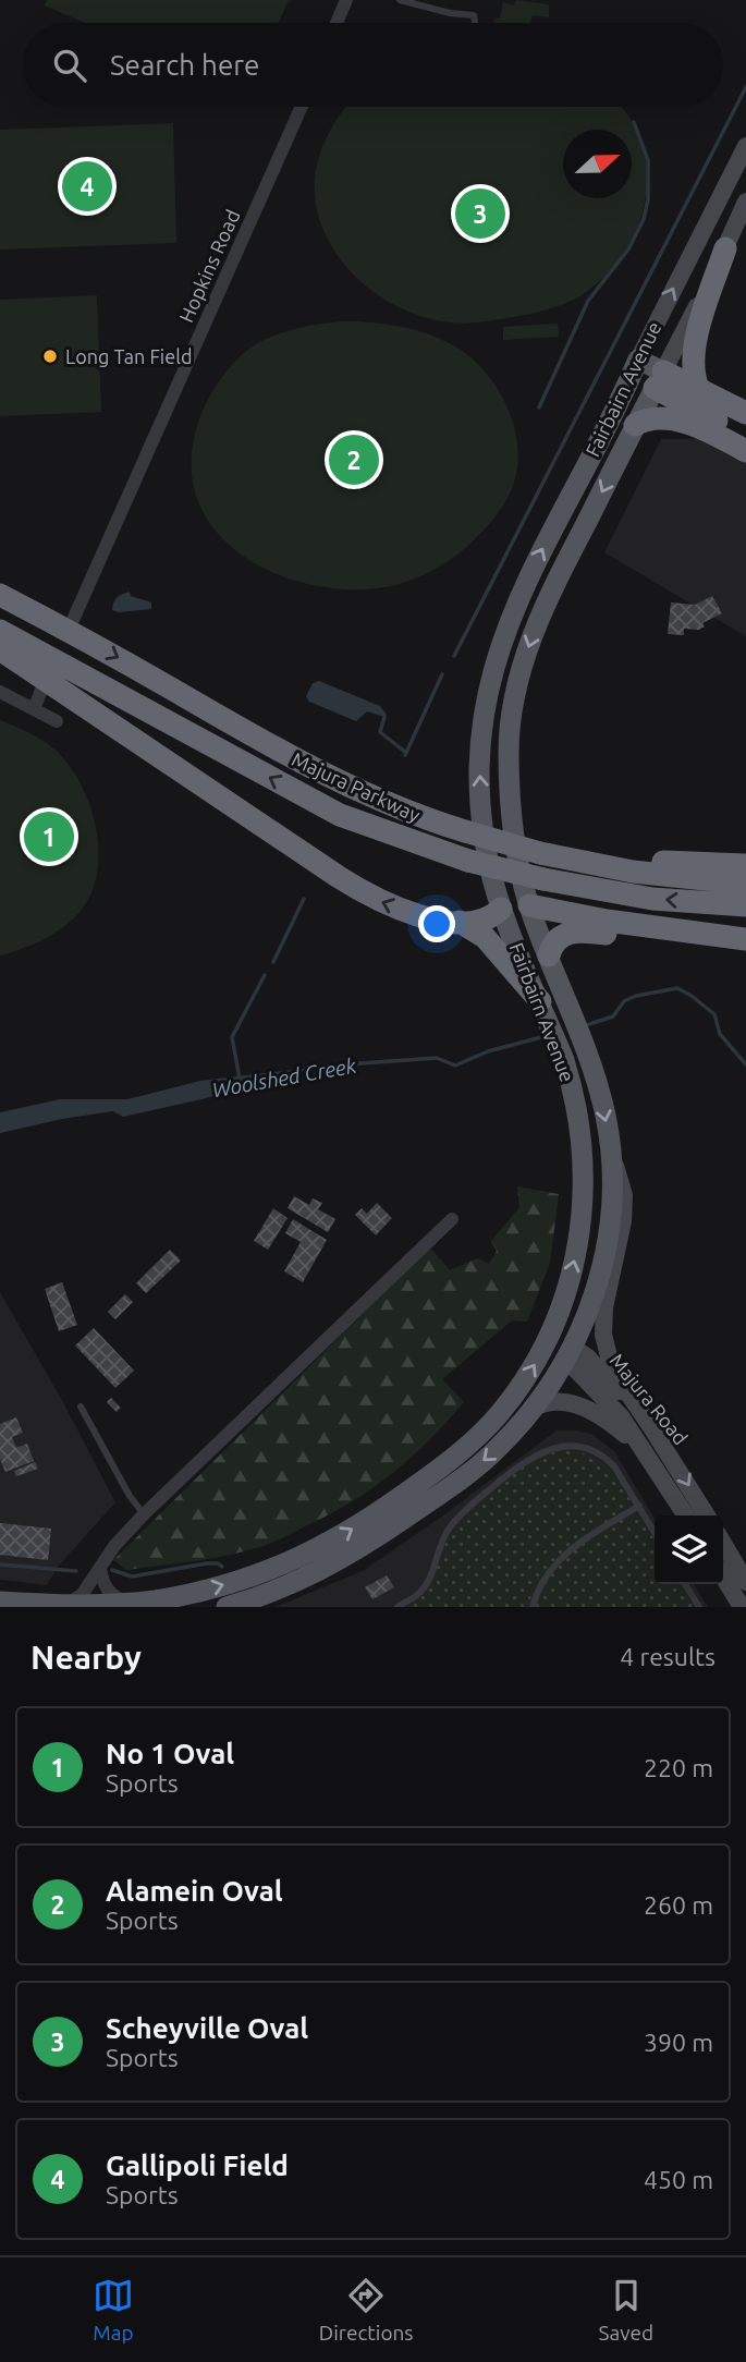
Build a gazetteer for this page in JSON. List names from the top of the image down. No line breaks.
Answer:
{"streets":{"highway":["Majura Parkway"],"main road":["Fairbairn Avenue","Majura Road"],"street":["Hopkins Road"]},"crossings":[["Fairbairn Avenue","Majura Road"]],"water":["Woolshed Creek"],"places":["Long Tan Field"],"north":"right","page":{"search":"Search here","pins":["4","3","2","1"],"heading":["Nearby","4 results"],"list":[{"mark":"1","name":"No 1 Oval","note":"Sports","value":"220 m"},{"mark":"2","name":"Alamein Oval","note":"Sports","value":"260 m"},{"mark":"3","name":"Scheyville Oval","note":"Sports","value":"390 m"},{"mark":"4","name":"Gallipoli Field","note":"Sports","value":"450 m"}],"nav":["Map","Directions","Saved"]}}
